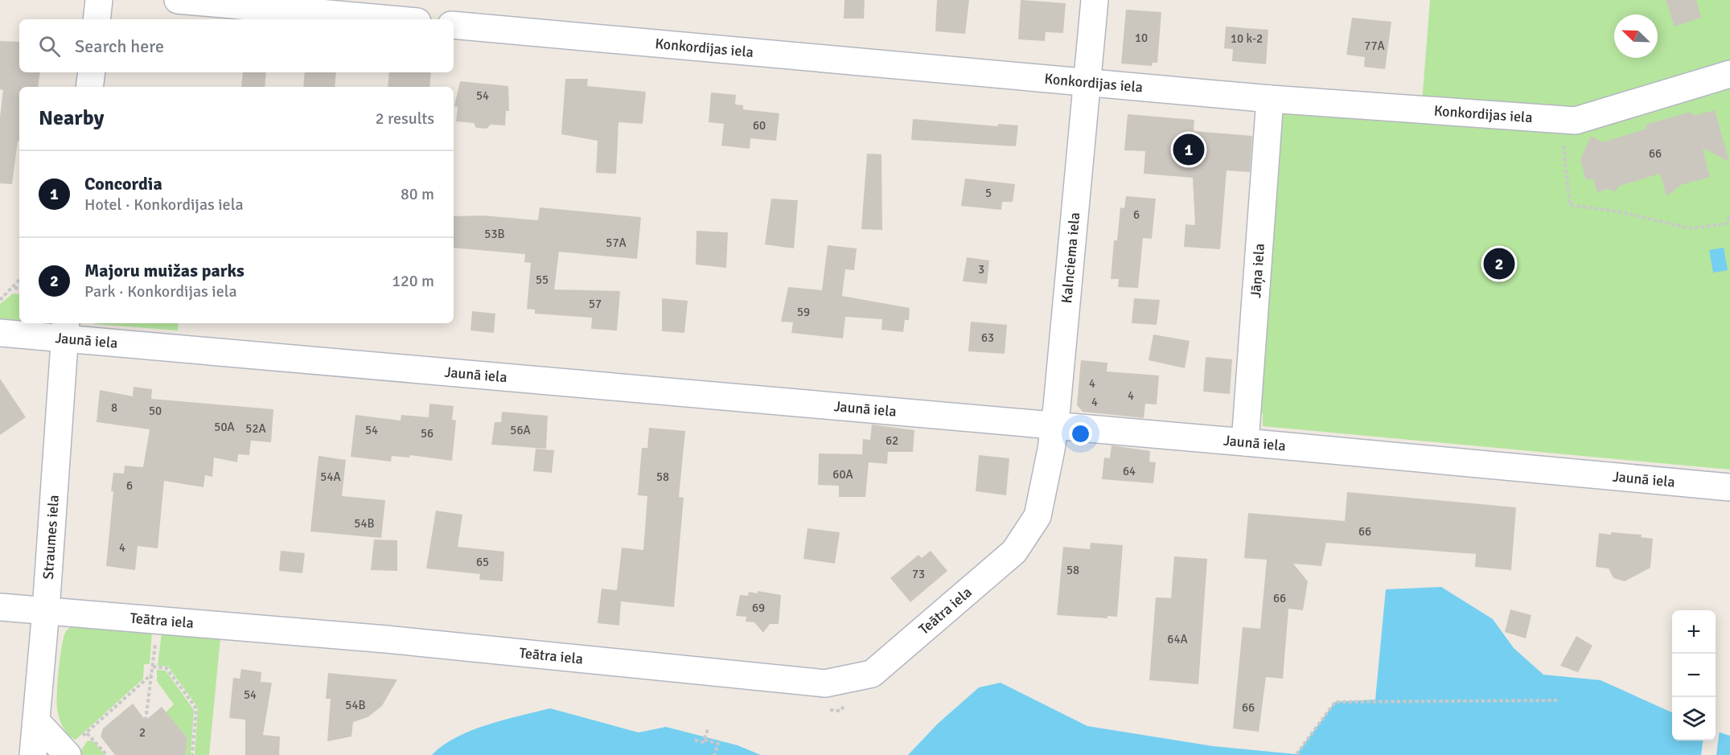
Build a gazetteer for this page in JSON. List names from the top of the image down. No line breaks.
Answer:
{"streets":{"street":["Konkordijas iela","Kalnciema iela","Jāņa iela","Jaunā iela","Straumes iela","Teātra iela"]},"crossings":[["Konkordijas iela","Kalnciema iela"],["Konkordijas iela","Jāņa iela"],["Kalnciema iela","Jaunā iela"],["Kalnciema iela","Teātra iela"],["Jāņa iela","Jaunā iela"],["Jaunā iela","Straumes iela"],["Straumes iela","Teātra iela"]],"house_numbers":["10","10 k-2","77A","54","60","66","5","6","53B","57A","3","55","57","59","63","4","4","4","8","50","50A","52A","54","56A","56","62","64","60A","54A","58","6","54B","66","4","65","58","73","66","69","64A","54","54B","66","2"],"north":"top left","page":{"search":"Search here","heading":["Nearby","2 results"],"pins":["1","2"],"list":[{"mark":"1","name":"Concordia","note":"Hotel · Konkordijas iela","value":"80 m"},{"mark":"2","name":"Majoru muižas parks","note":"Park · Konkordijas iela","value":"120 m"}],"map_buttons":["+","−"]}}
